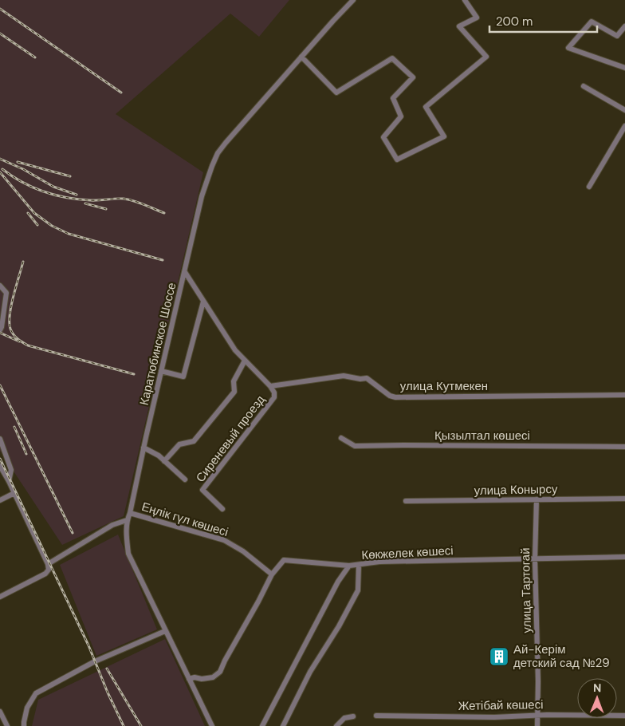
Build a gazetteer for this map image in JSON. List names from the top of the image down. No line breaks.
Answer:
{"streets":{"street":["Каратюбинское Шоссе","улица Кутмекен","Қызылтал көшесі","Сиреневый проезд","улица Конырсу","Еңлік гүл көшесі","Көкжелек көшесі","улица Тартогай","Жетібай көшесі"]},"crossings":[["Каратюбинское Шоссе","Сиреневый проезд"],["Каратюбинское Шоссе","Еңлік гүл көшесі"],["улица Кутмекен","Сиреневый проезд"],["улица Конырсу","улица Тартогай"],["Көкжелек көшесі","улица Тартогай"],["улица Тартогай","Жетібай көшесі"]],"places":{"building":["Ай-Керім детский сад №29"]},"scale_bar":"200 m","north":"top"}
